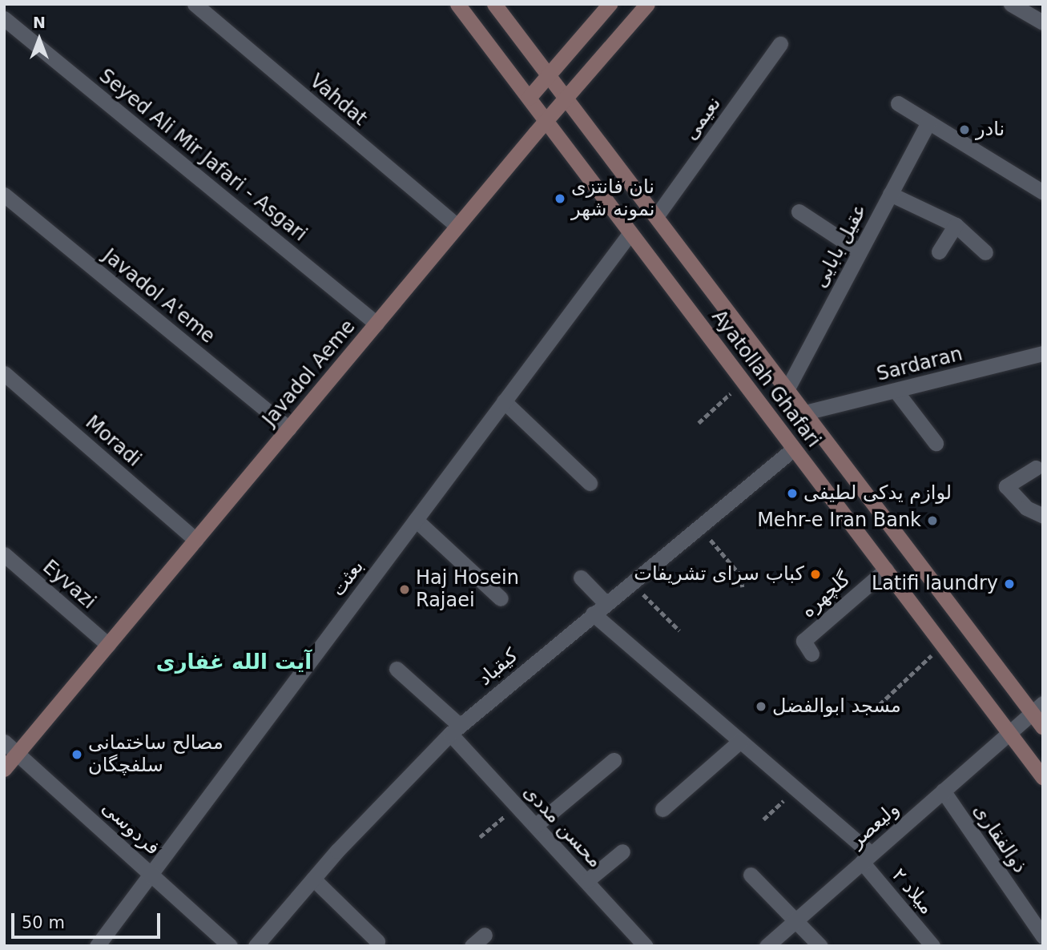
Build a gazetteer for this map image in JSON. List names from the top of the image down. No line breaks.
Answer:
{"streets":{"main road":["Javadol Aeme","Ayatollah Ghafari"],"street":["Vahdat","نعیمی","Seyed Ali Mir Jafari - Asgari","عقیل بابایی","Javadol A'eme","Sardaran","Moradi","بعثت","Eyvazi","گلچهره","کیقباد","ولیعصر","محسن مددی","فردوسی","ذوالفقاری","میلاد ۲"]},"crossings":[["Vahdat","Javadol Aeme"],["نعیمی","Ayatollah Ghafari"],["Seyed Ali Mir Jafari - Asgari","Javadol Aeme"],["عقیل بابایی","Ayatollah Ghafari"],["Javadol A'eme","Javadol Aeme"],["Sardaran","Ayatollah Ghafari"],["Javadol Aeme","Ayatollah Ghafari"],["Javadol Aeme","Moradi"],["Javadol Aeme","Eyvazi"],["Javadol Aeme","فردوسی"],["Ayatollah Ghafari","بعثت"],["Ayatollah Ghafari","گلچهره"],["Ayatollah Ghafari","کیقباد"],["Ayatollah Ghafari","ولیعصر"],["بعثت","فردوسی"],["کیقباد","محسن مددی"],["ولیعصر","ذوالفقاری"],["ولیعصر","میلاد ۲"]],"districts":["آیت الله غفاری"],"places":["نادر","نان فانتزی نمونه شهر","لوازم یدکی لطیفی","Mehr-e Iran Bank","کباب سرای تشریفات","Latifi laundry","Haj Hosein Rajaei","مسجد ابوالفضل","مصالح ساختمانی سلفچگان"],"scale_bar":"50 m","north":"top"}
